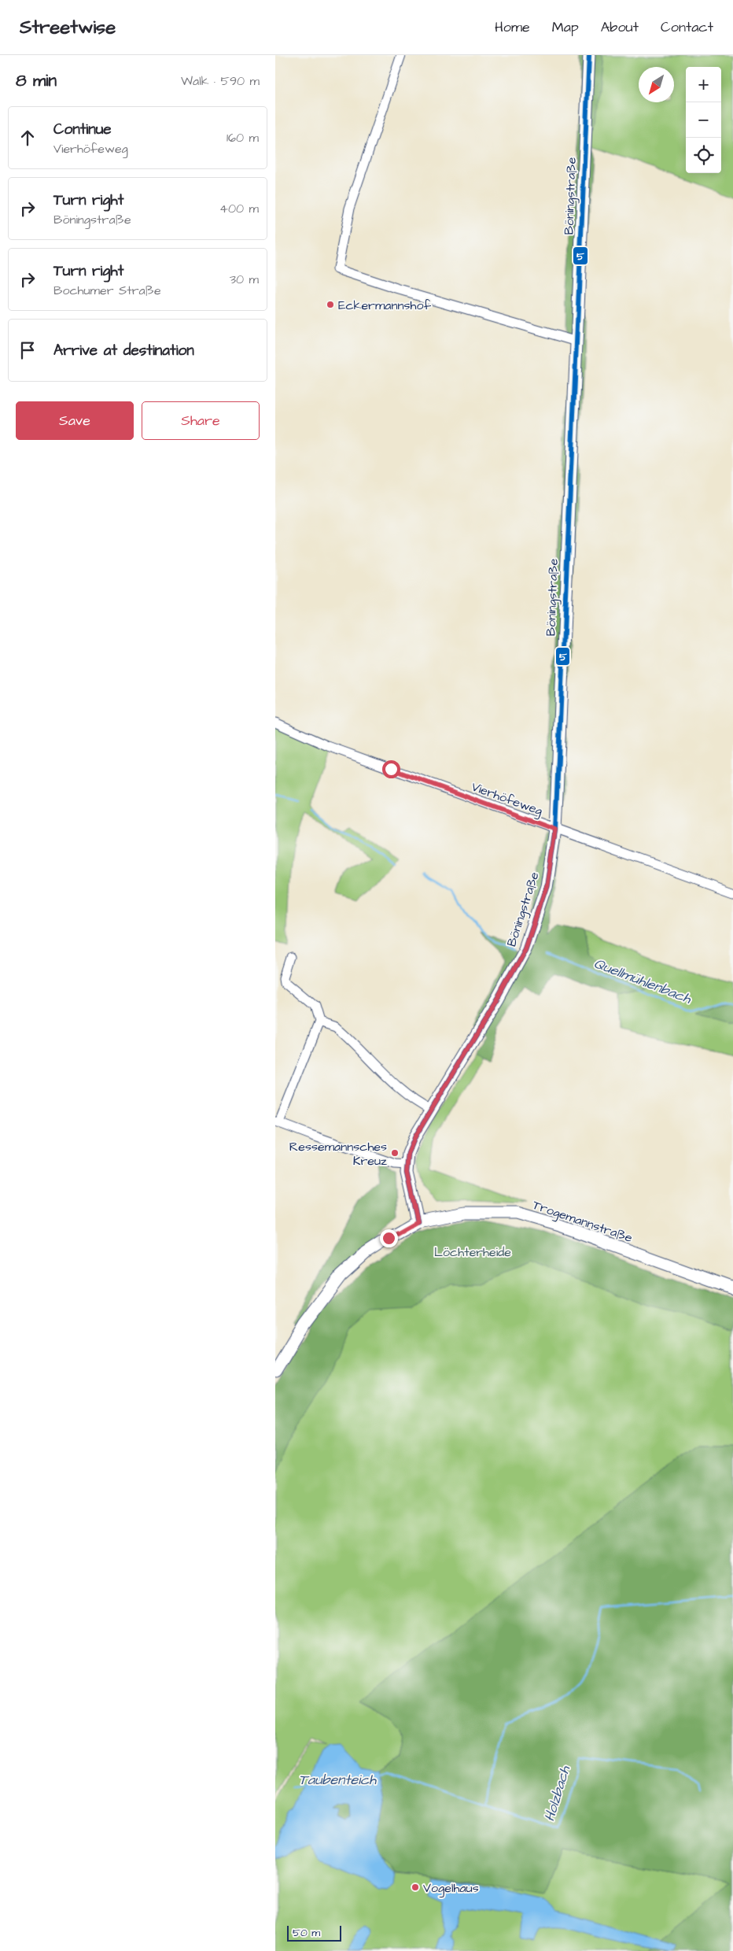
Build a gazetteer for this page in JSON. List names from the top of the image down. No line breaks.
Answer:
{"streets":{"main road":["Böningstraße","Trogemannstraße"],"street":["Vierhöfeweg"]},"crossings":[["Böningstraße","Vierhöfeweg"],["Böningstraße","Trogemannstraße"]],"water":["Quellmühlenbach","Taubenteich","Holzbach"],"parks":["Löchterheide"],"places":["Eckermannshof","Ressemannsches Kreuz","Vogelhaus"],"lines":["transit line 5"],"scale_bar":"50 m","north":"bottom left","page":{"header":"Streetwise","nav":["Home","Map","About","Contact"],"heading":["8 min","Walk · 590 m"],"map_buttons":["+","−"],"list":[["Continue","Vierhöfeweg","160 m"],["Turn right","Böningstraße","400 m"],["Turn right","Bochumer Straße","30 m"],"Arrive at destination"],"buttons":["Save","Share"],"scale":"50 m"}}
